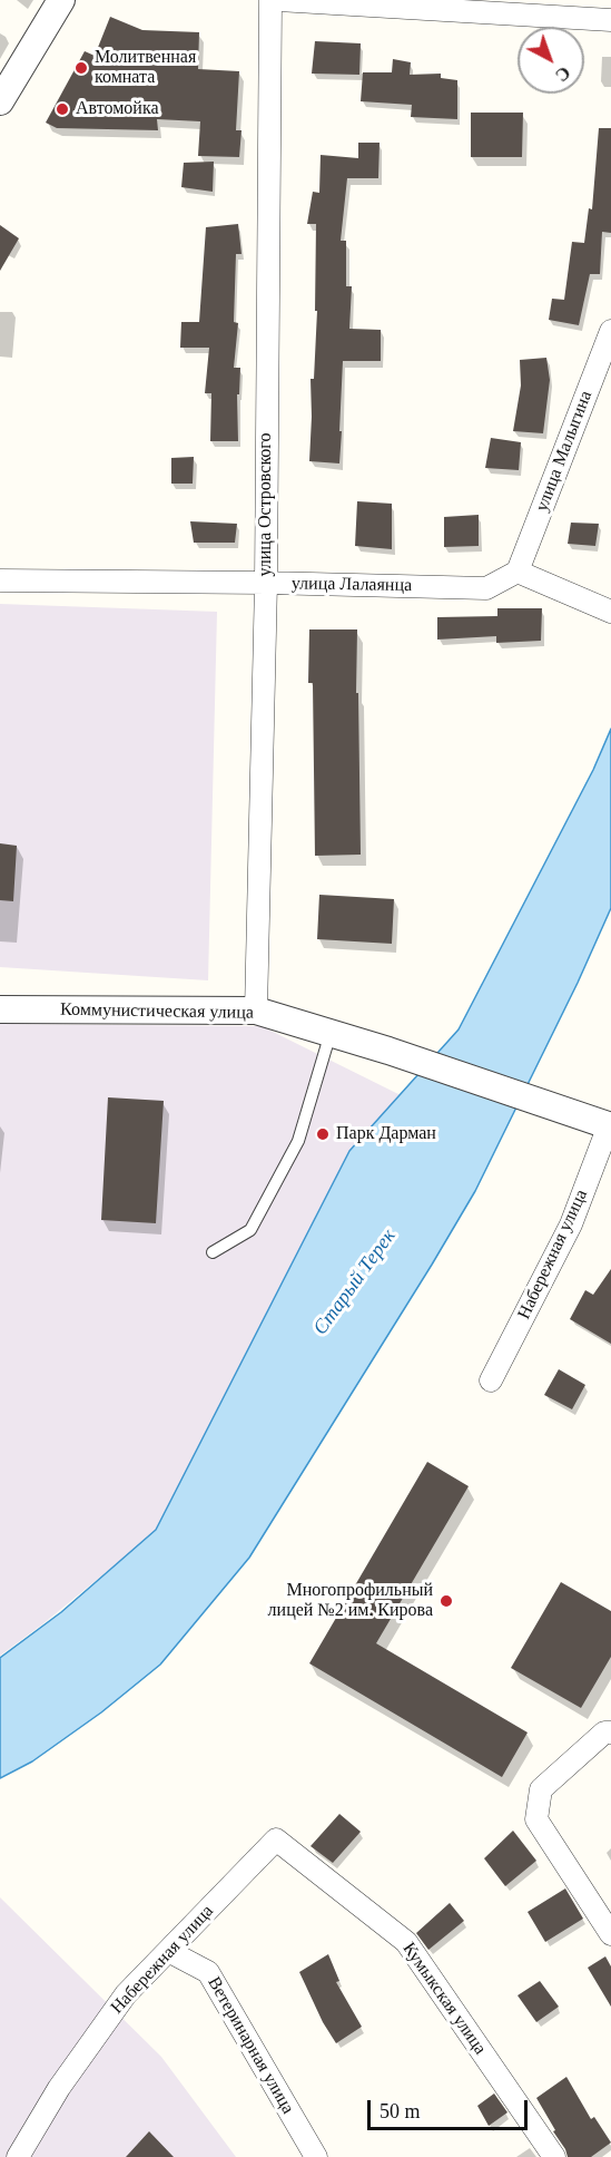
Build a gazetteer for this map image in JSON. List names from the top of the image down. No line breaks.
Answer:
{"streets":{"street":["улица Малыгина","улица Островского","улица Лалаянца","Коммунистическая улица","Набережная улица","Кумыкская улица","Ветеринарная улица"]},"crossings":[["улица Малыгина","улица Лалаянца"],["улица Островского","улица Лалаянца"],["улица Островского","Коммунистическая улица"],["Коммунистическая улица","Набережная улица"],["Набережная улица","Кумыкская улица"],["Набережная улица","Ветеринарная улица"]],"water":["Старый Терек"],"places":["Молитвенная комната","Автомойка","Парк Дарман","Многопрофильный лицей №2 им. Кирова"],"scale_bar":"50 m","north":"bottom right"}
